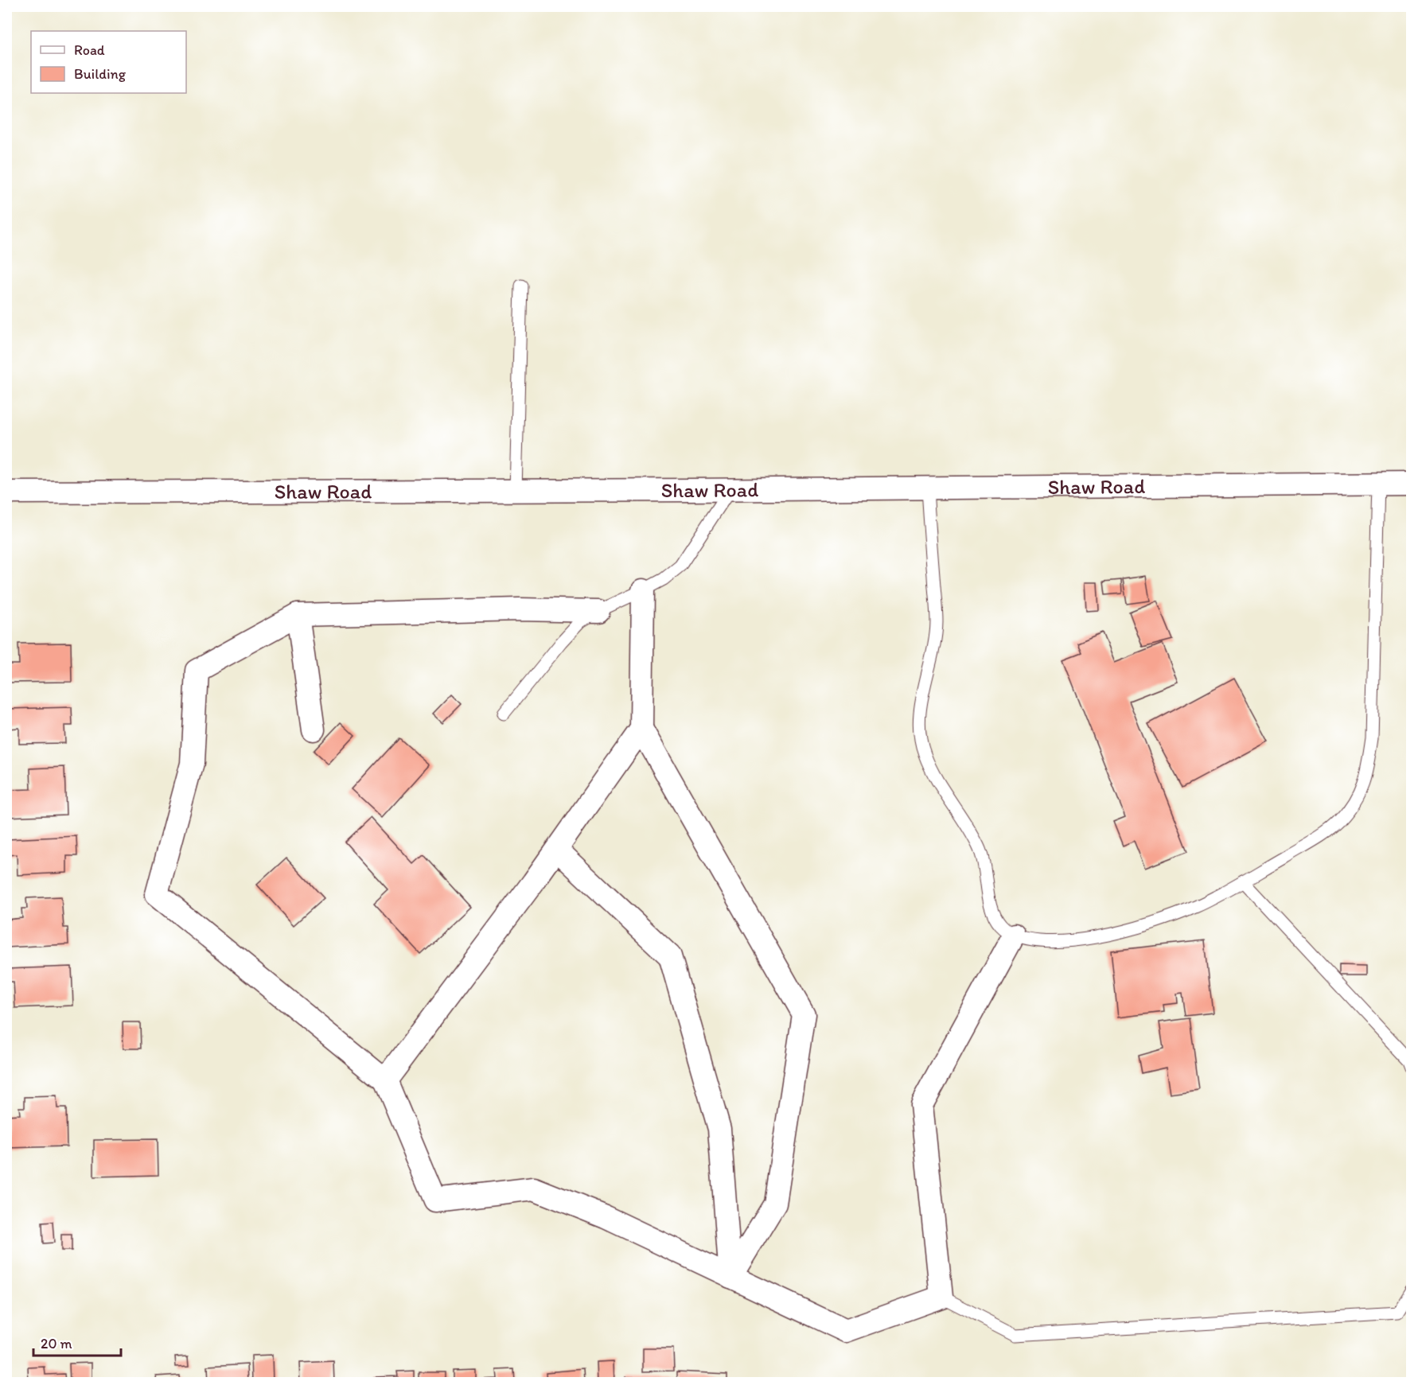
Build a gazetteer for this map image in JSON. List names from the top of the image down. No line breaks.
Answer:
{"streets":{"street":["Shaw Road"]},"legend":["Road","Building"],"scale_bar":"20 m"}
